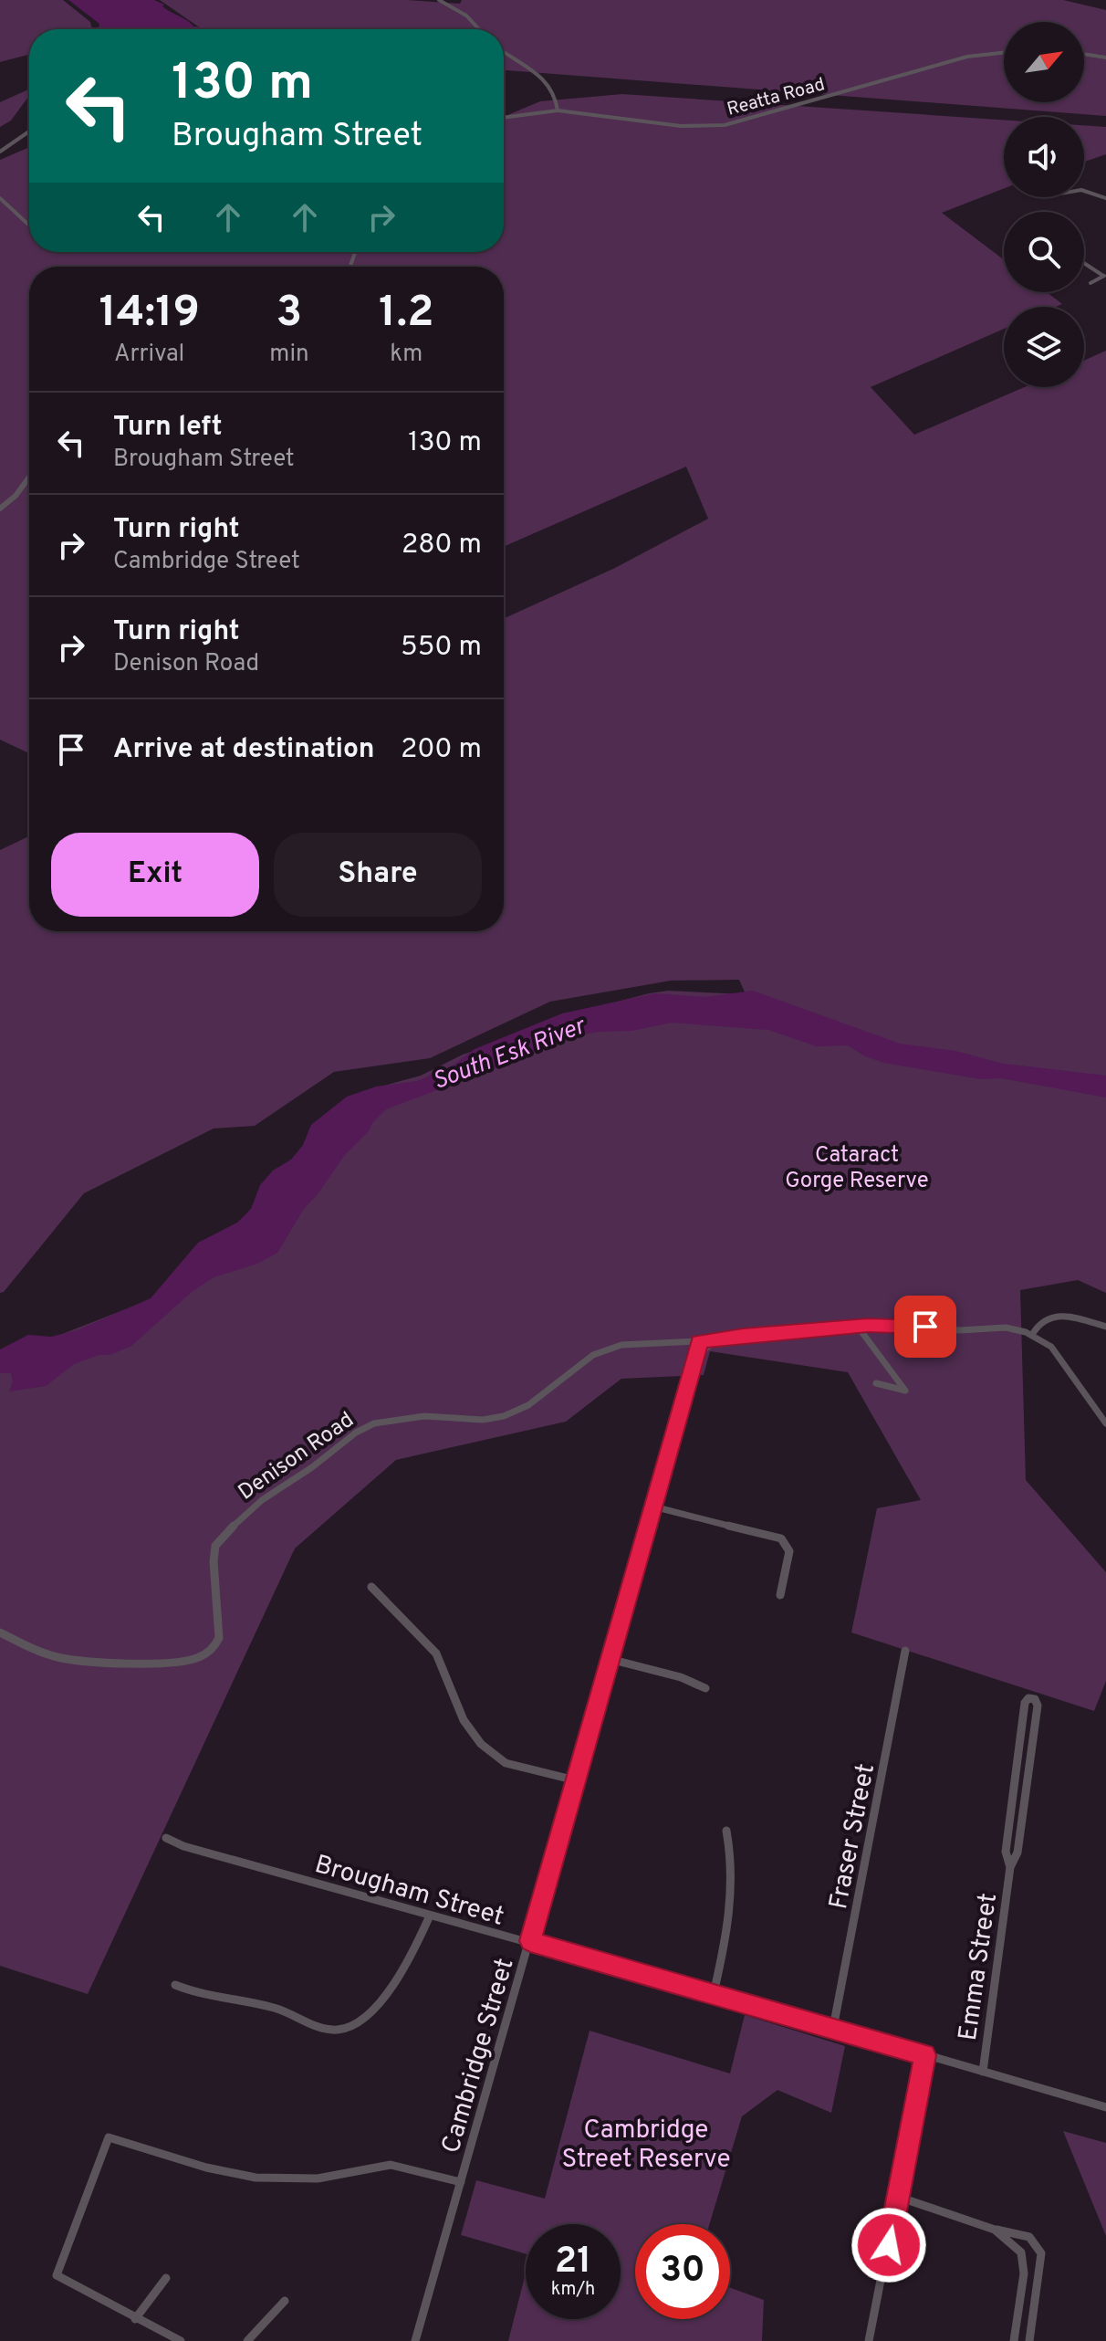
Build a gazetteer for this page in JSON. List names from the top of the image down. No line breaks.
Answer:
{"streets":{"street":["Reatta Road","Denison Road","Fraser Street","Brougham Street","Emma Street","Cambridge Street"]},"crossings":[["Denison Road","Cambridge Street"],["Fraser Street","Brougham Street"],["Brougham Street","Emma Street"],["Brougham Street","Cambridge Street"]],"water":["South Esk River"],"parks":["Cataract Gorge Reserve","Cambridge Street Reserve"],"north":"top right","page":{"turn":["130 m","Brougham Street"],"eta":["14:19","Arrival","3","min","1.2","km"],"list":[{"name":"Turn left","note":"Brougham Street","value":"130 m"},{"name":"Turn right","note":"Cambridge Street","value":"280 m"},{"name":"Turn right","note":"Denison Road","value":"550 m"},{"name":"Arrive at destination","value":"200 m"}],"buttons":["Exit","Share"],"speed":"21 km/h","limit":"30"}}
